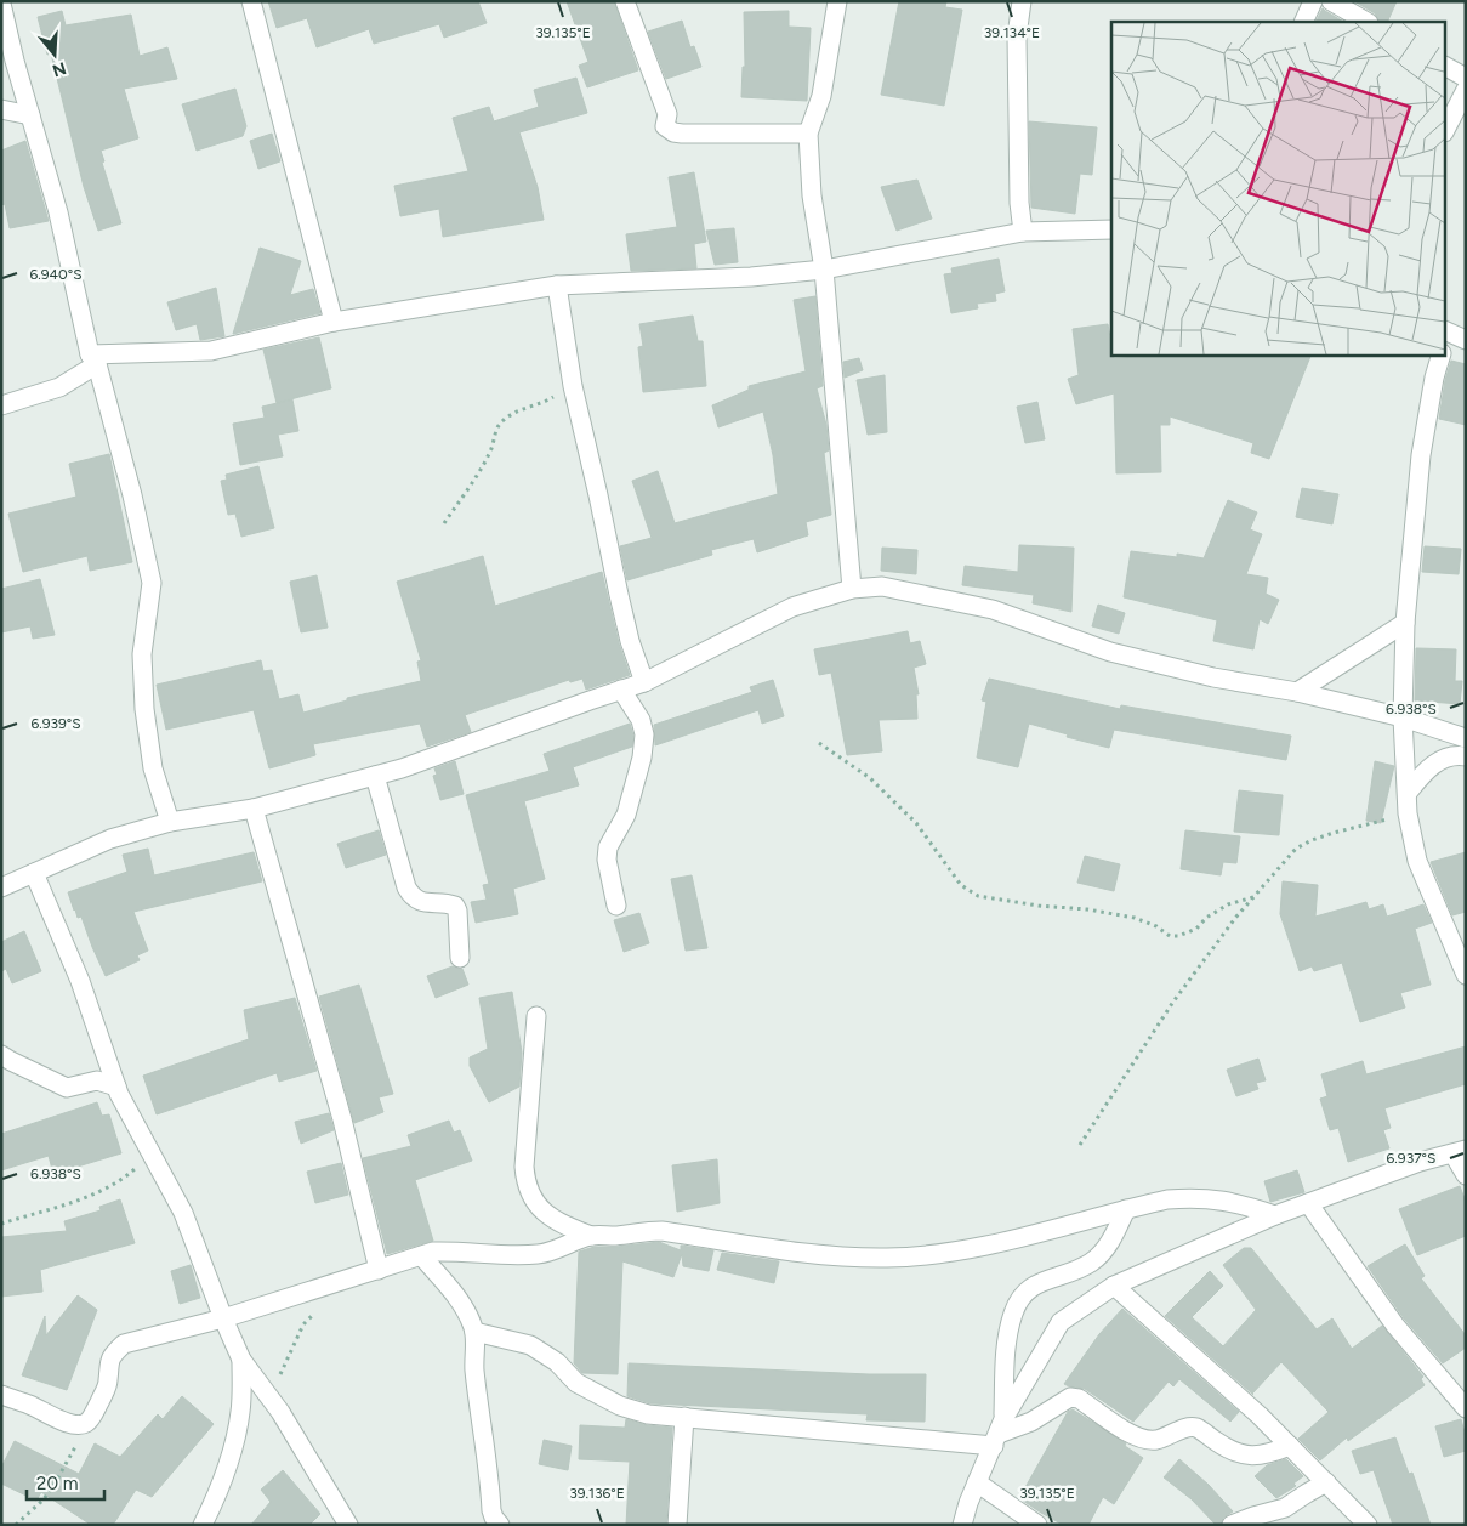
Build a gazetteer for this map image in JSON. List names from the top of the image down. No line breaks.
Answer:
{"scale_bar":"20 m","north":"bottom","coordinates":["39.135°E","39.134°E","6.940°S","6.938°S","6.939°S","6.937°S","39.136°E"]}
